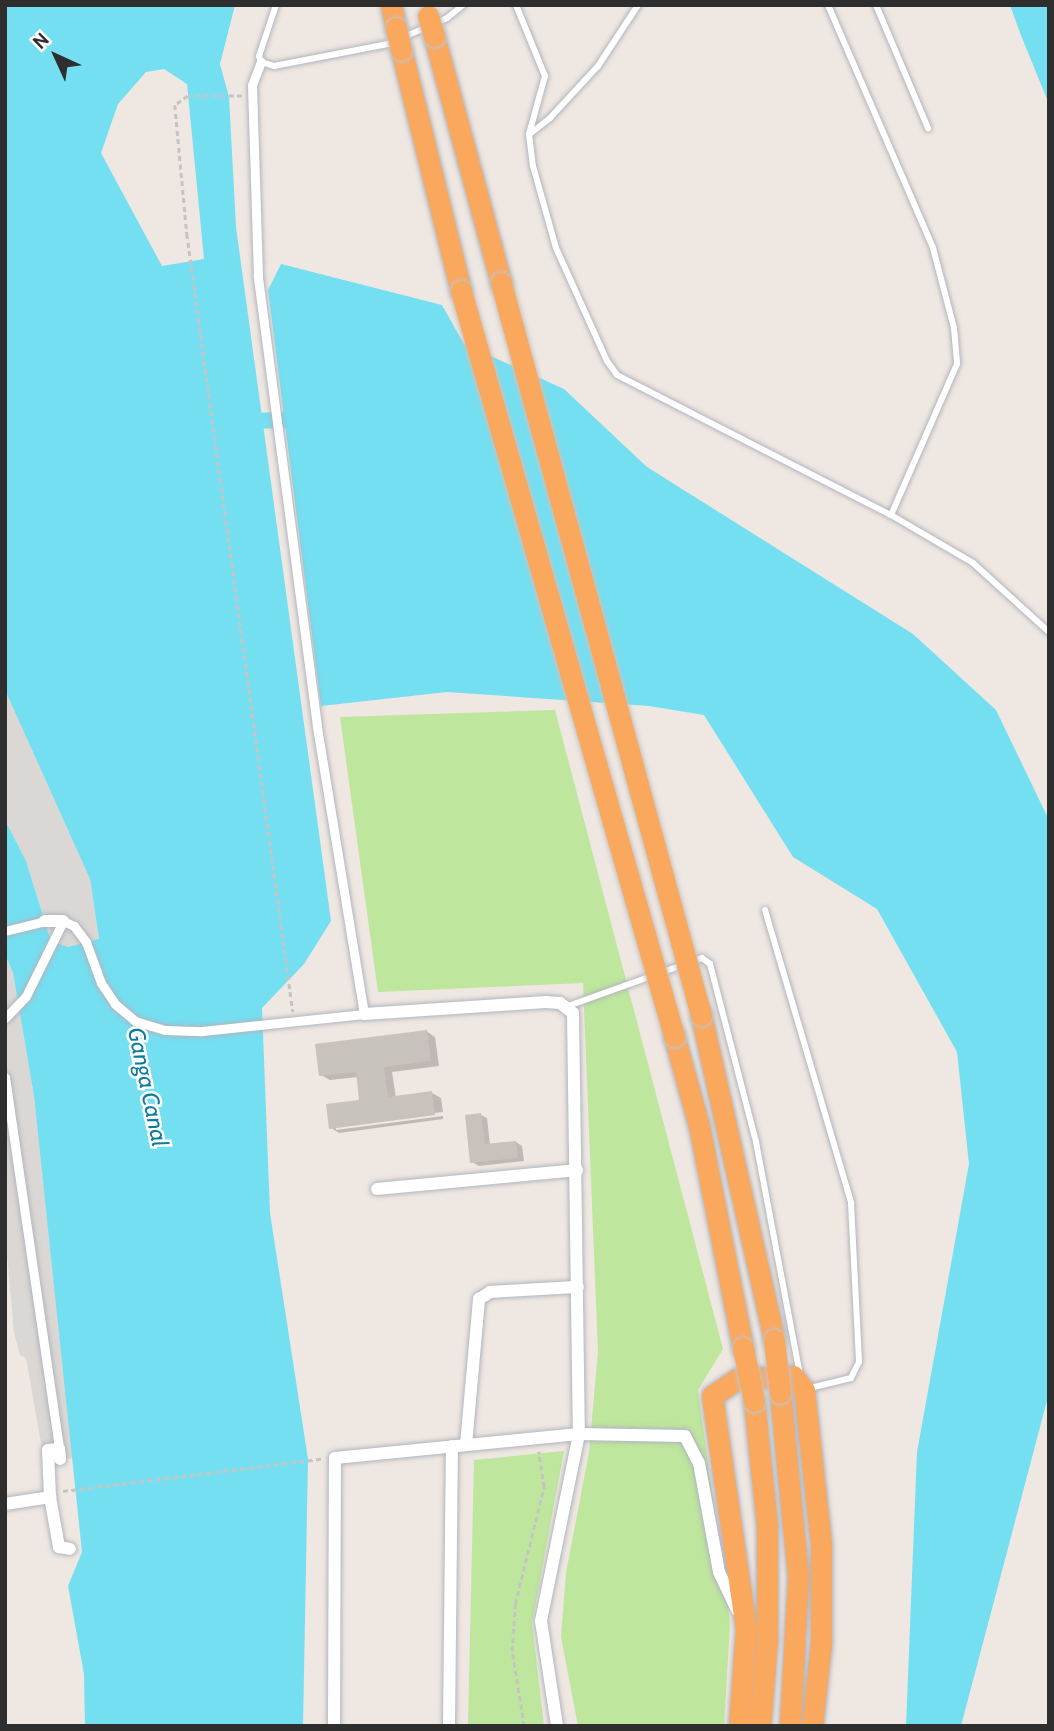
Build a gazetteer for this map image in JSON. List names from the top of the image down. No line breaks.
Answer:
{"water":["Ganga Canal"],"north":"top left"}
